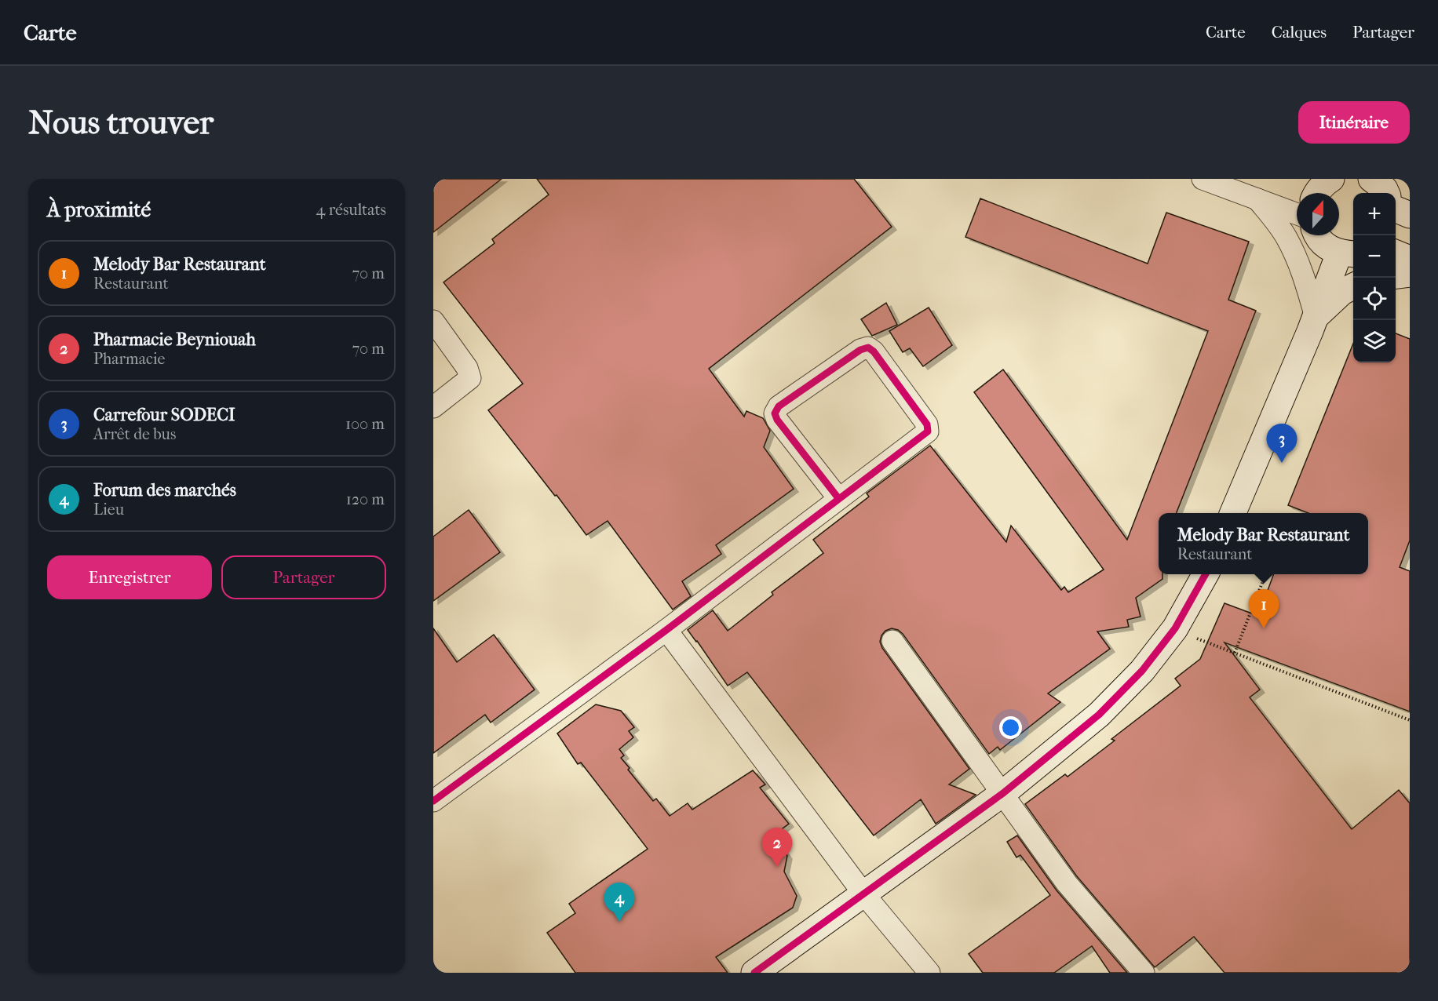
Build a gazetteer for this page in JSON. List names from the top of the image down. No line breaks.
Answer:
{"north":"top","page":{"header":"Carte","nav":["Carte","Calques","Partager"],"buttons":["Itinéraire",["Enregistrer","Partager"]],"title":"Nous trouver","heading":["À proximité","4 résultats"],"map_buttons":["+","−"],"list":[{"mark":"1","name":"Melody Bar Restaurant","note":"Restaurant","value":"70 m"},{"mark":"2","name":"Pharmacie Beyniouah","note":"Pharmacie","value":"70 m"},{"mark":"3","name":"Carrefour SODECI","note":"Arrêt de bus","value":"100 m"},{"mark":"4","name":"Forum des marchés","note":"Lieu","value":"120 m"}],"pins":["3","1","2","4"],"popup":["Melody Bar Restaurant","Restaurant"]}}
